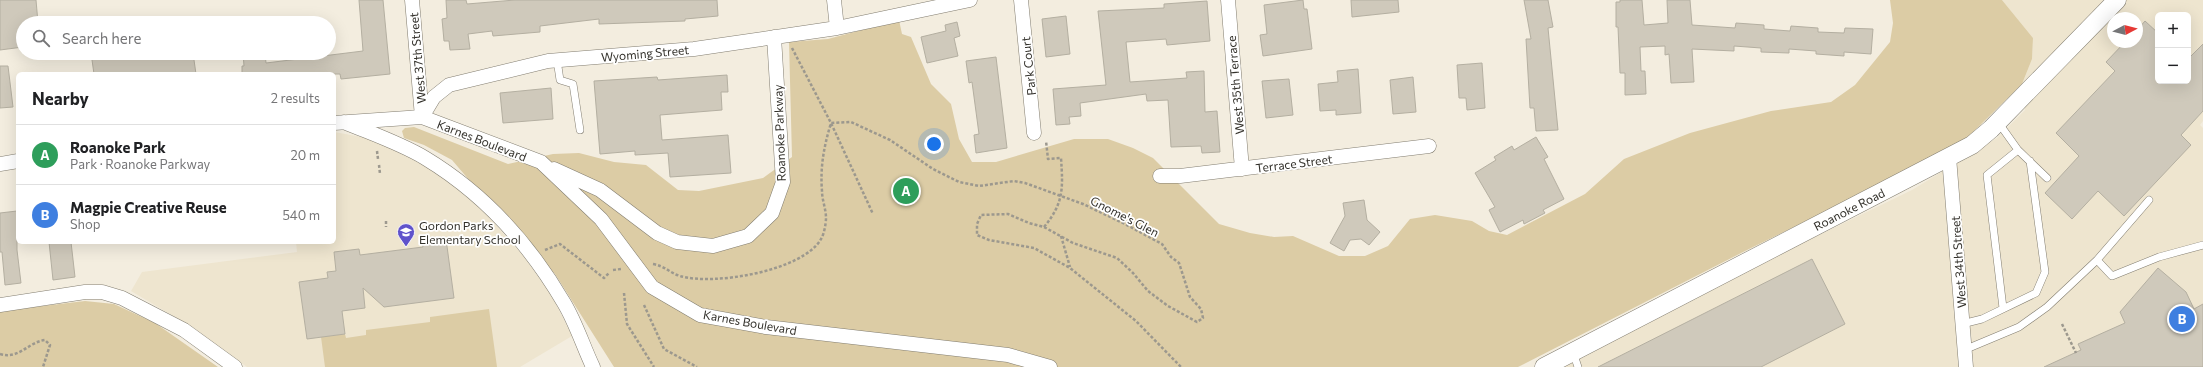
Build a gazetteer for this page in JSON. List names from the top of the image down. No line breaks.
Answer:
{"streets":{"street":["Wyoming Street","West 37th Street","Park Court","West 35th Terrace","Roanoke Parkway","Karnes Boulevard","Terrace Street","Roanoke Road","West 34th Street"],"path":["Gnome's Glen"]},"crossings":[["Wyoming Street","West 37th Street"],["Wyoming Street","Roanoke Parkway"],["Wyoming Street","Karnes Boulevard"],["West 37th Street","Karnes Boulevard"],["West 35th Terrace","Terrace Street"],["Roanoke Parkway","Karnes Boulevard"],["Roanoke Road","West 34th Street"]],"places":{"school or university":["Gordon Parks Elementary School"]},"north":"right","page":{"map_buttons":["+","−"],"search":"Search here","heading":["Nearby","2 results"],"list":[{"mark":"A","name":"Roanoke Park","note":"Park · Roanoke Parkway","value":"20 m"},{"mark":"B","name":"Magpie Creative Reuse","note":"Shop","value":"540 m"}],"pins":["A","B"]}}
